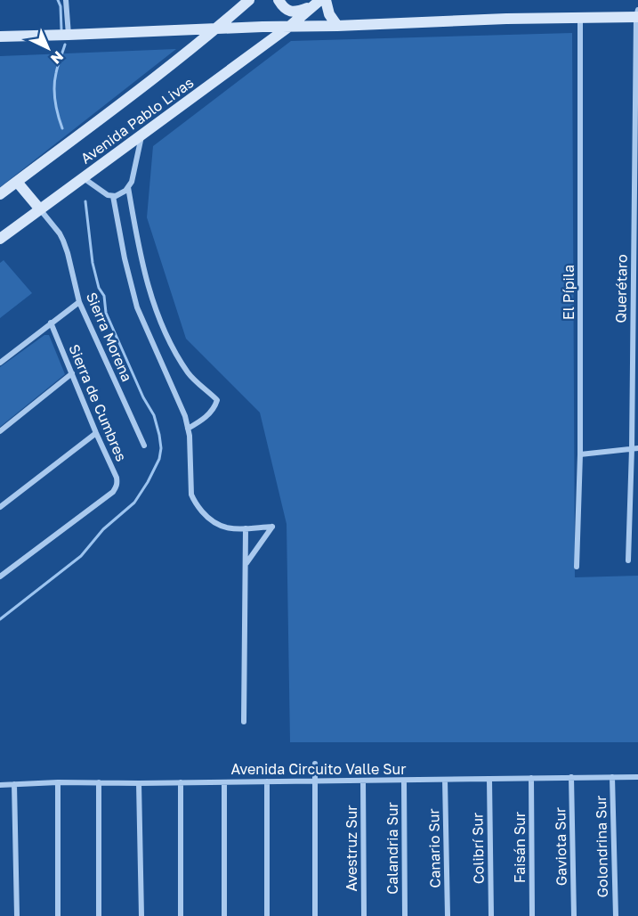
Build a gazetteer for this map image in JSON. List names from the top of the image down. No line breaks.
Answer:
{"streets":{"main road":["Avenida Pablo Livas"],"street":["Querétaro","El Pípila","Sierra Morena","Sierra de Cumbres","Avenida Circuito Valle Sur","Gaviota Sur","Golondrina Sur","Faisán Sur","Avestruz Sur","Calandria Sur","Canario Sur","Colibrí Sur"]},"crossings":[["Avenida Pablo Livas","Sierra Morena"],["Avenida Circuito Valle Sur","Gaviota Sur"],["Avenida Circuito Valle Sur","Golondrina Sur"],["Avenida Circuito Valle Sur","Faisán Sur"],["Avenida Circuito Valle Sur","Avestruz Sur"],["Avenida Circuito Valle Sur","Calandria Sur"],["Avenida Circuito Valle Sur","Canario Sur"],["Avenida Circuito Valle Sur","Colibrí Sur"]],"north":"bottom right"}
